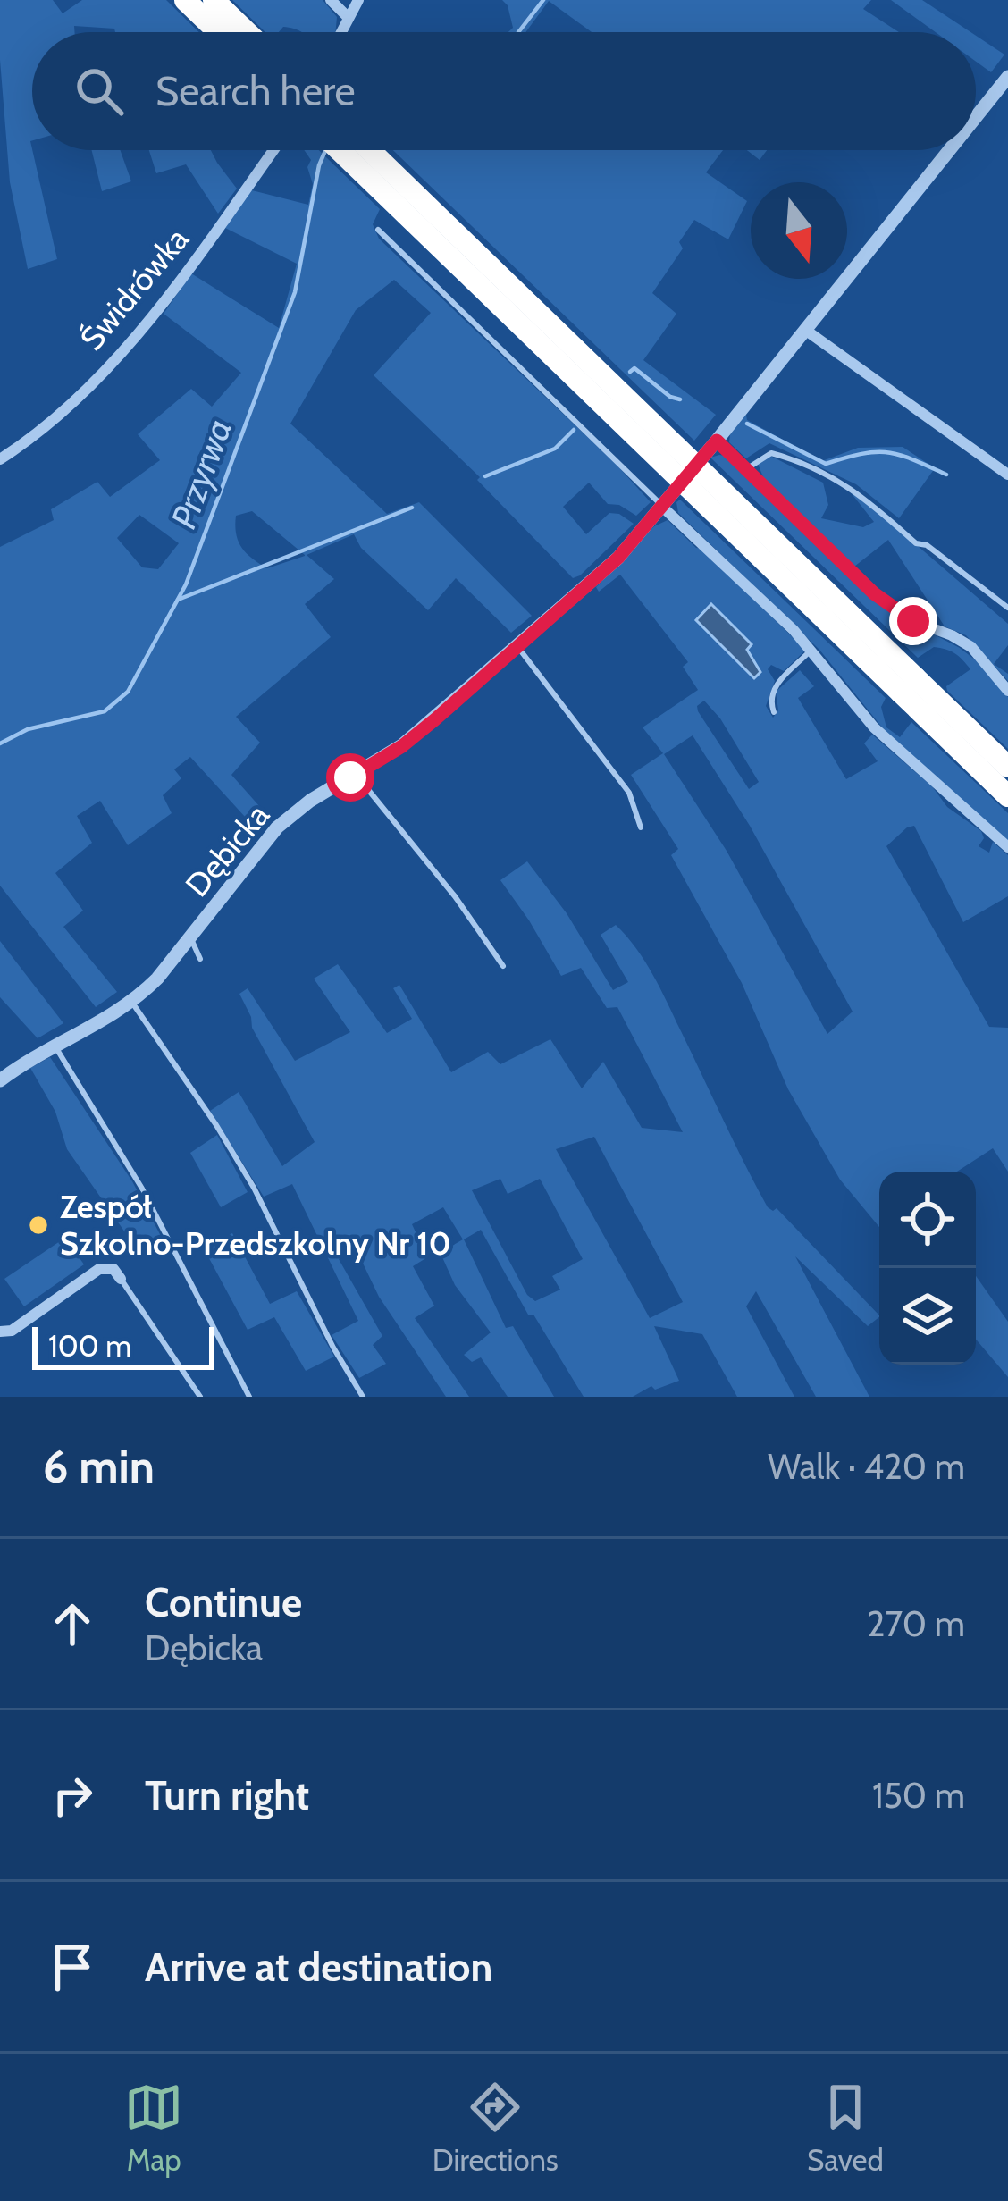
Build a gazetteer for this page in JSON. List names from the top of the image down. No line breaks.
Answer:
{"streets":{"street":["Świdrówka","Dębicka"]},"water":["Przyrwa"],"places":["Zespół Szkolno-Przedszkolny Nr 10"],"scale_bar":"100 m","north":"bottom","page":{"search":"Search here","scale":"100 m","heading":["6 min","Walk · 420 m"],"list":[["Continue","Dębicka","270 m"],["Turn right","150 m"],"Arrive at destination"],"nav":["Map","Directions","Saved"]}}
